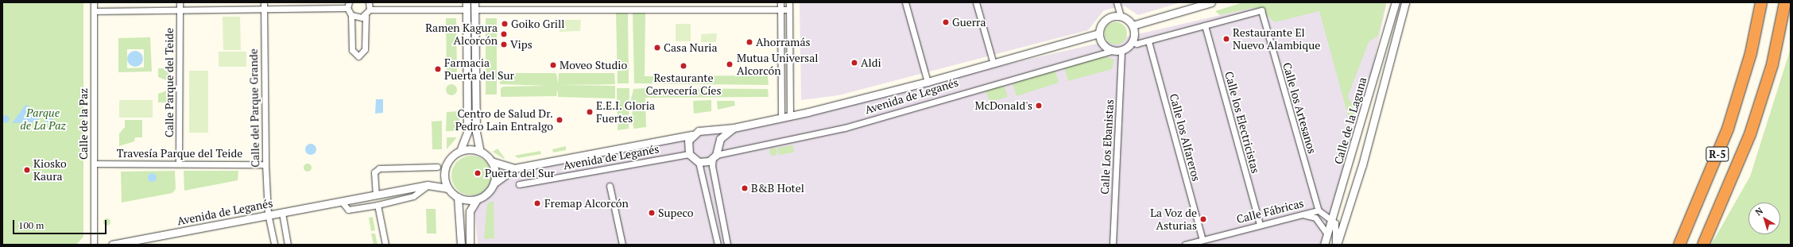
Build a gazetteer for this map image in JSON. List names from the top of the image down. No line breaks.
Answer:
{"streets":{"highway":["R-5"],"street":["Calle Parque del Teide","Avenida de Leganés","Calle del Parque Grande","Calle los Artesanos","Calle de la Laguna","Calle los Electricistas","Calle de la Paz","Calle los Alfareros","Calle Los Ebanistas","Travesía Parque del Teide","Calle Fábricas"]},"crossings":[["Calle Parque del Teide","Travesía Parque del Teide"],["Avenida de Leganés","Calle del Parque Grande"],["Avenida de Leganés","Calle Los Ebanistas"],["Calle del Parque Grande","Travesía Parque del Teide"],["Calle los Artesanos","Calle los Electricistas"],["Calle los Artesanos","Calle Fábricas"],["Calle de la Laguna","Calle Fábricas"],["Calle los Electricistas","Calle Fábricas"],["Calle de la Paz","Travesía Parque del Teide"],["Calle los Alfareros","Calle Fábricas"]],"parks":["Parque de La Paz"],"places":["Guerra","Goiko Grill","Ramen Kagura Alcorcón","Restaurante El Nuevo Alambique","Ahorramás","Vips","Casa Nuria","Aldi","Mutua Universal Alcorcón","Moveo Studio","Restaurante Cervecería Cíes","Farmacia Puerta del Sur","McDonald's","E.E.I. Gloria Fuertes","Centro de Salud Dr. Pedro Lain Entralgo","Kiosko Kaura","Puerta del Sur","B&B Hotel","Fremap Alcorcón","Supeco","La Voz de Asturias"],"scale_bar":"100 m","north":"top left"}
